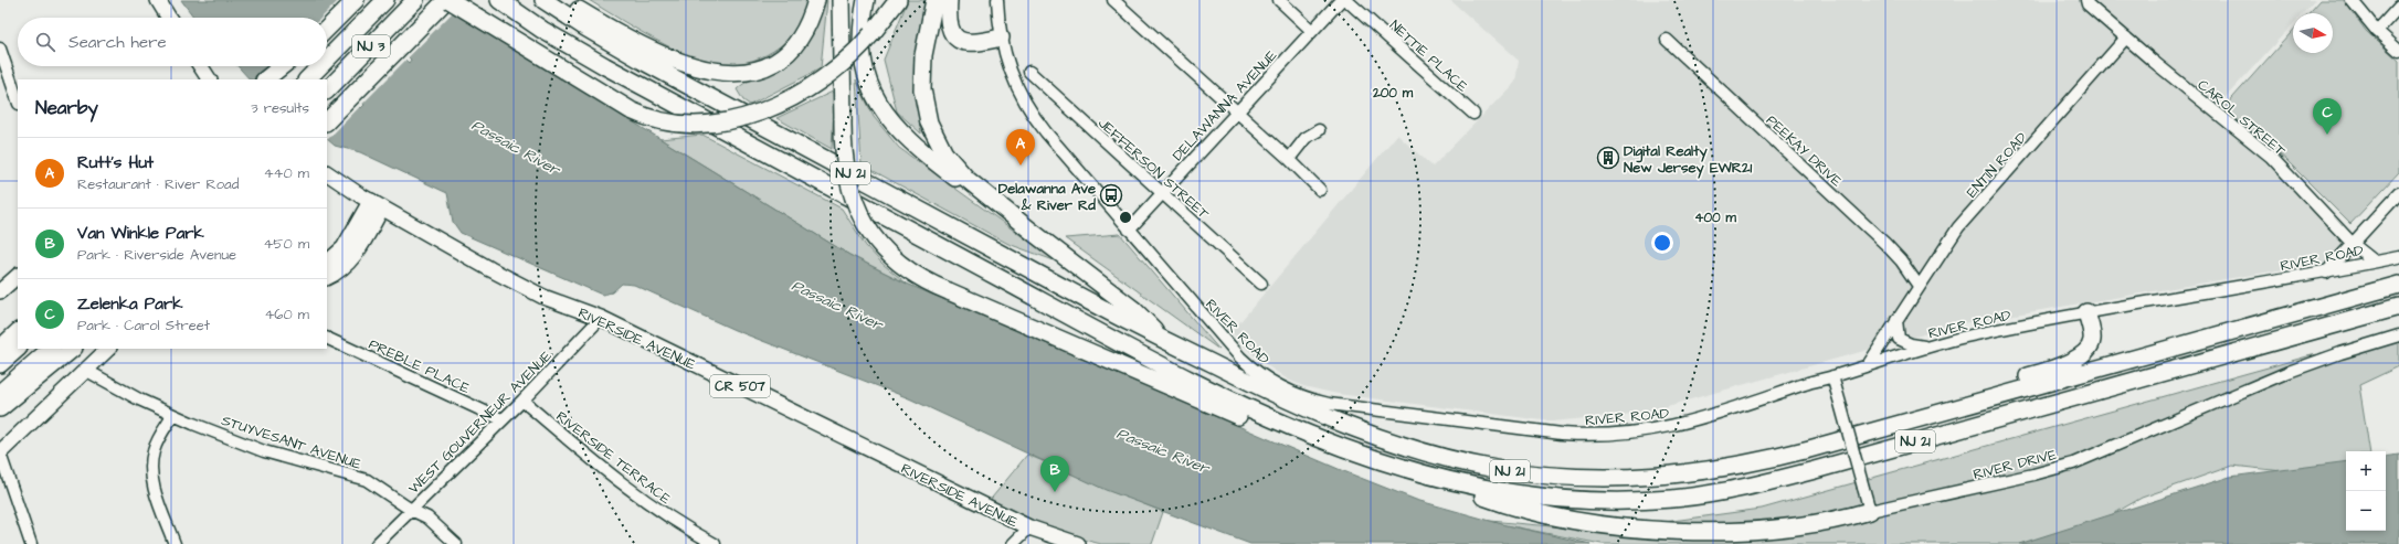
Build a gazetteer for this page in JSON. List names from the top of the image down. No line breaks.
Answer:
{"streets":{"highway":["NJ 3","NJ 21"],"main road":["RIVERSIDE AVENUE","CR 507"],"street":["NETTIE PLACE","DELAWANNA AVENUE","CAROL STREET","PEEKAY DRIVE","ENTIN ROAD","JEFFERSON STREET","RIVER ROAD","PREBLE PLACE","WEST GOUVERNEUR AVENUE","STUYVESANT AVENUE","RIVERSIDE TERRACE","RIVER DRIVE"]},"crossings":[["DELAWANNA AVENUE","JEFFERSON STREET"],["DELAWANNA AVENUE","RIVER ROAD"],["CAROL STREET","ENTIN ROAD"],["CAROL STREET","RIVER ROAD"],["PEEKAY DRIVE","ENTIN ROAD"],["ENTIN ROAD","RIVER ROAD"],["RIVERSIDE AVENUE","WEST GOUVERNEUR AVENUE"],["PREBLE PLACE","WEST GOUVERNEUR AVENUE"],["WEST GOUVERNEUR AVENUE","STUYVESANT AVENUE"],["WEST GOUVERNEUR AVENUE","RIVERSIDE TERRACE"]],"water":["Passaic River"],"places":{"building":["Digital Realty New Jersey EWR21"],"bus stop":["Delawanna Ave & River Rd"]},"north":"right","page":{"search":"Search here","heading":["Nearby","3 results"],"pins":["C","A","B"],"list":[{"mark":"A","name":"Rutt's Hut","note":"Restaurant · River Road","value":"440 m"},{"mark":"B","name":"Van Winkle Park","note":"Park · Riverside Avenue","value":"450 m"},{"mark":"C","name":"Zelenka Park","note":"Park · Carol Street","value":"460 m"}],"map_buttons":["+","−"]},"rings":["200 m","400 m"]}
